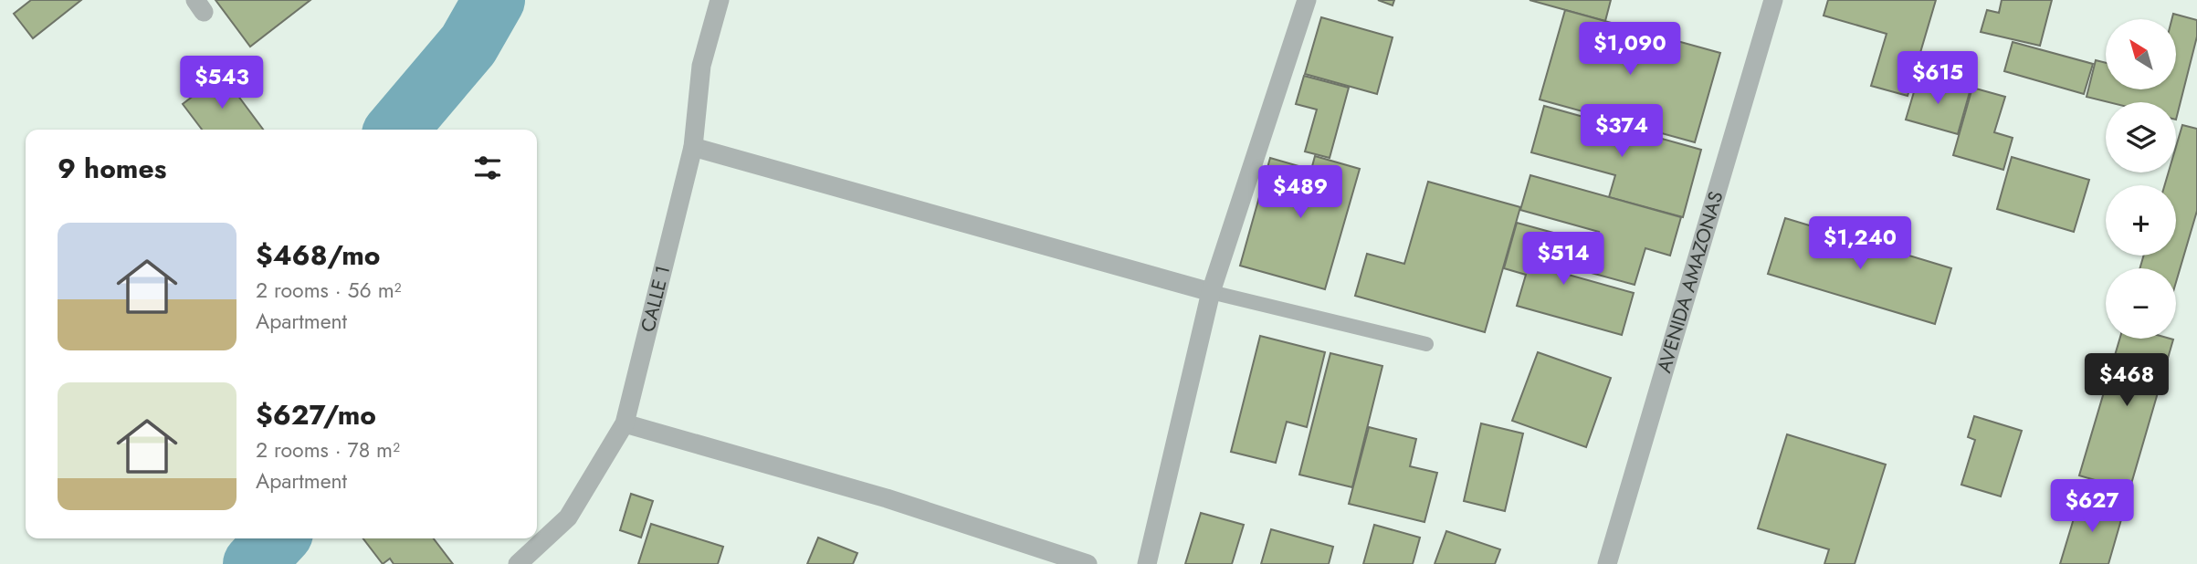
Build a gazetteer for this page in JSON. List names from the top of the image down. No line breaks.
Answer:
{"streets":{"street":["AVENIDA AMAZONAS","CALLE 1"]},"north":"top left","page":{"map_buttons":["+","−"],"price":["$1,090","$615","$543","$374","$489","$1,240","$514","$468","$627"],"heading":"9 homes","list":[{"name":"$468/mo","note":"2 rooms · 56 m² · Apartment"},{"name":"$627/mo","note":"2 rooms · 78 m² · Apartment"}]}}
